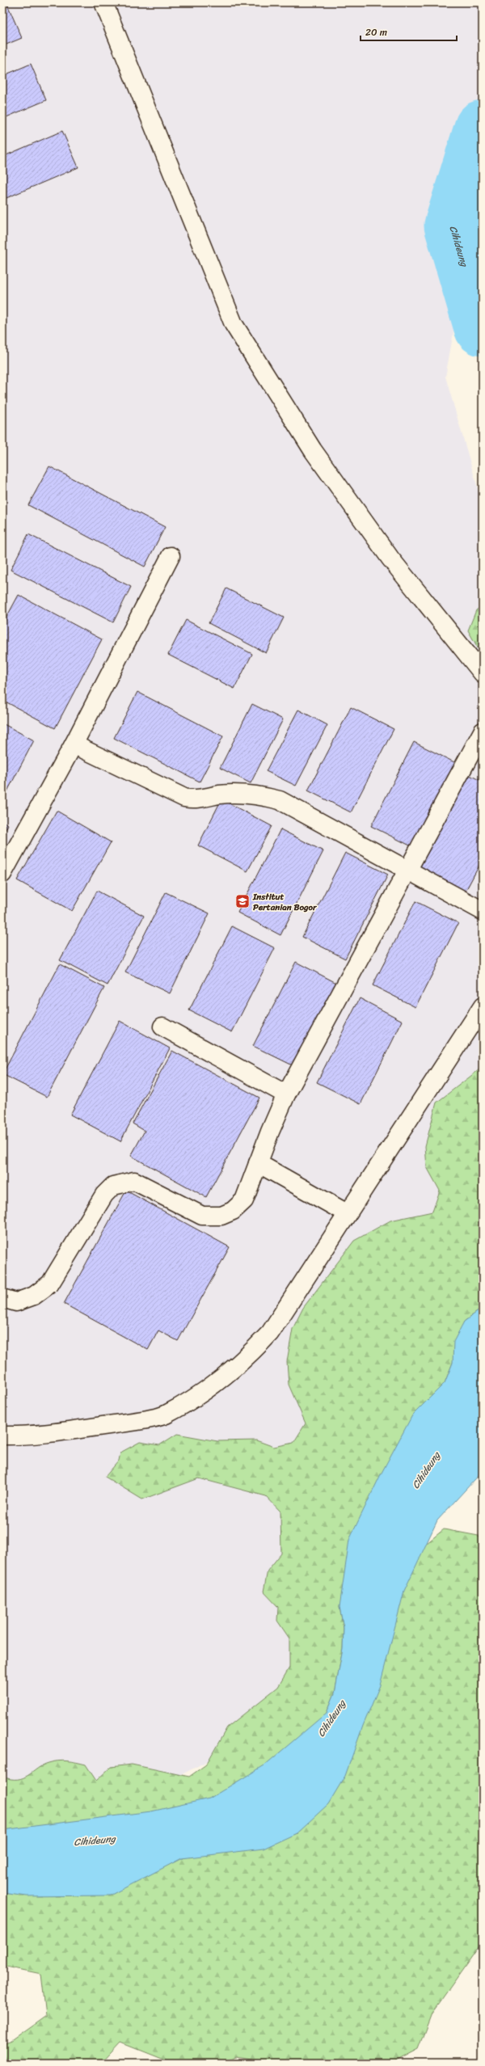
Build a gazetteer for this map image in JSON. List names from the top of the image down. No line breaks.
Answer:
{"water":["Cihideung"],"places":{"school or university":["Institut Pertanian Bogor"]},"scale_bar":"20 m"}
